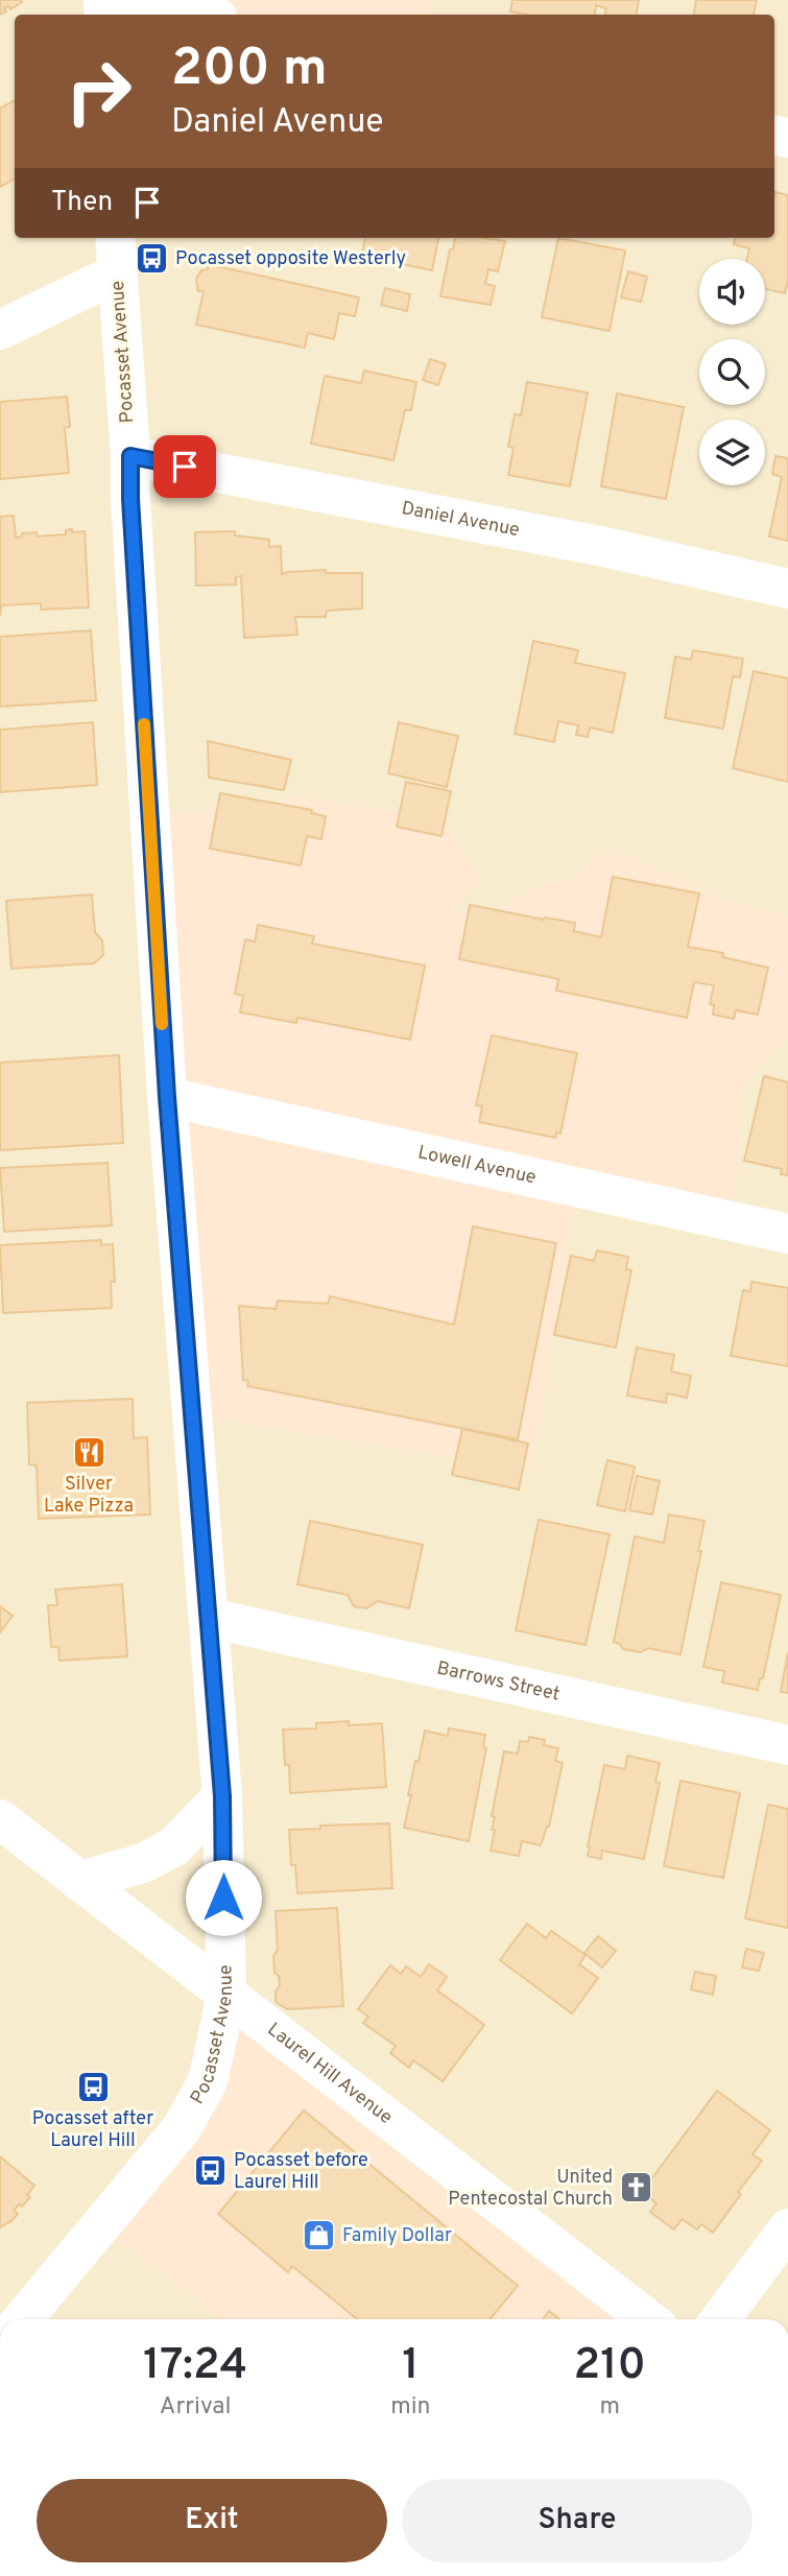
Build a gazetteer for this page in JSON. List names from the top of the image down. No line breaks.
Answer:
{"streets":{"street":["Pocasset Avenue","Daniel Avenue","Lowell Avenue","Barrows Street","Laurel Hill Avenue"]},"crossings":[["Pocasset Avenue","Daniel Avenue"],["Pocasset Avenue","Lowell Avenue"],["Pocasset Avenue","Barrows Street"],["Pocasset Avenue","Laurel Hill Avenue"]],"places":{"bus stop":["Pocasset opposite Westerly","Pocasset after Laurel Hill","Pocasset before Laurel Hill"],"restaurant":["Silver Lake Pizza"],"church":["United Pentecostal Church"],"shop":["Family Dollar"]},"page":{"turn":["200 m","Daniel Avenue"],"then":"Then","eta":["17:24","Arrival","1","min","210","m"],"buttons":["Exit","Share"]}}
